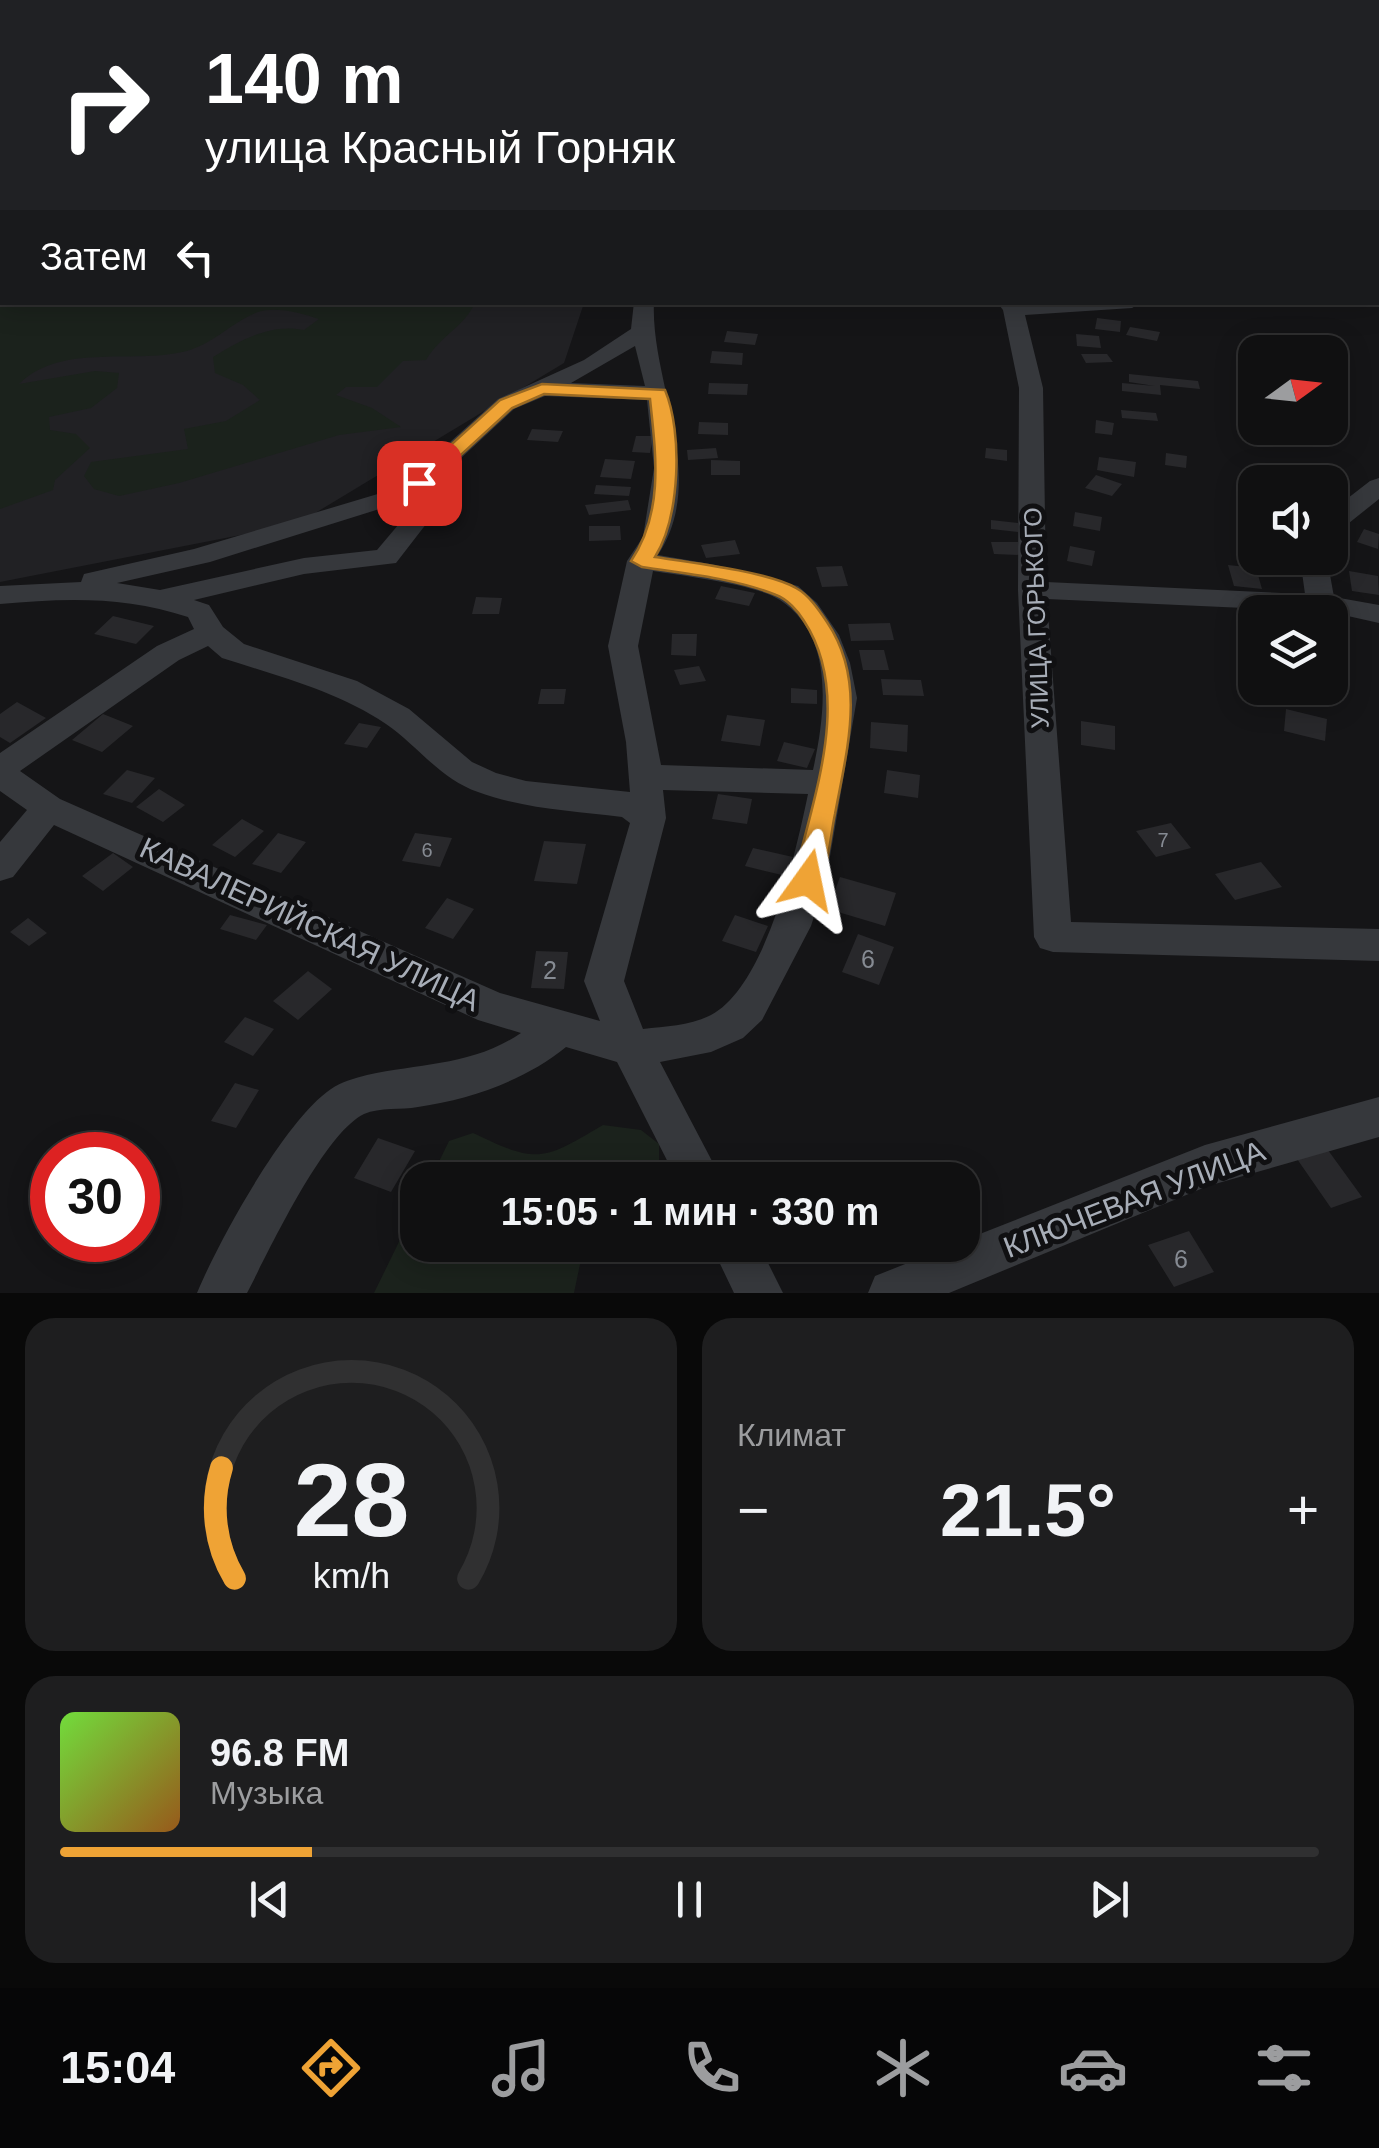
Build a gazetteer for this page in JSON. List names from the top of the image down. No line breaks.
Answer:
{"streets":{"street":["УЛИЦА ГОРЬКОГО","КАВАЛЕРИЙСКАЯ УЛИЦА","КЛЮЧЕВАЯ УЛИЦА"]},"house_numbers":["7","6","6","2","6"],"north":"right","page":{"turn":["140 m","улица Красный Горняк"],"then":"Затем","limit":"30","trip":"15:05 · 1 мин · 330 m","tile":"Климат","heat":["−","21.5°","+"],"song":["96.8 FM","Музыка"],"tabs":"15:04","gauge":["28","km/h"]}}
